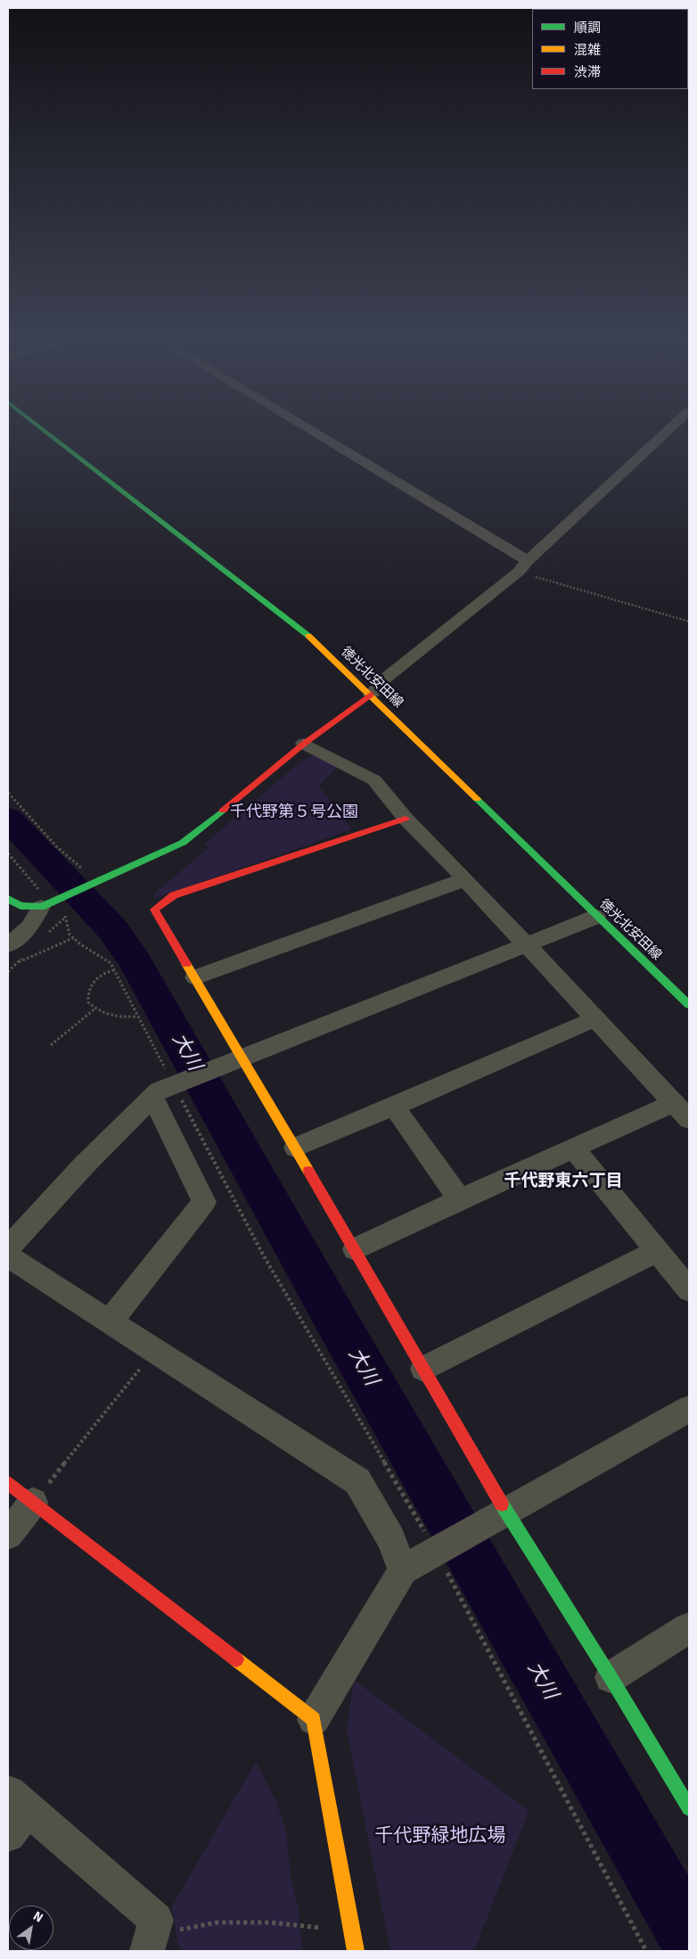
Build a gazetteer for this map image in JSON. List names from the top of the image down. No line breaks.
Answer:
{"streets":{"street":["徳光北安田線"]},"districts":["千代野東六丁目"],"water":["大川"],"parks":["千代野第５号公園","千代野緑地広場"],"legend":["順調","混雑","渋滞"],"north":"top right"}
